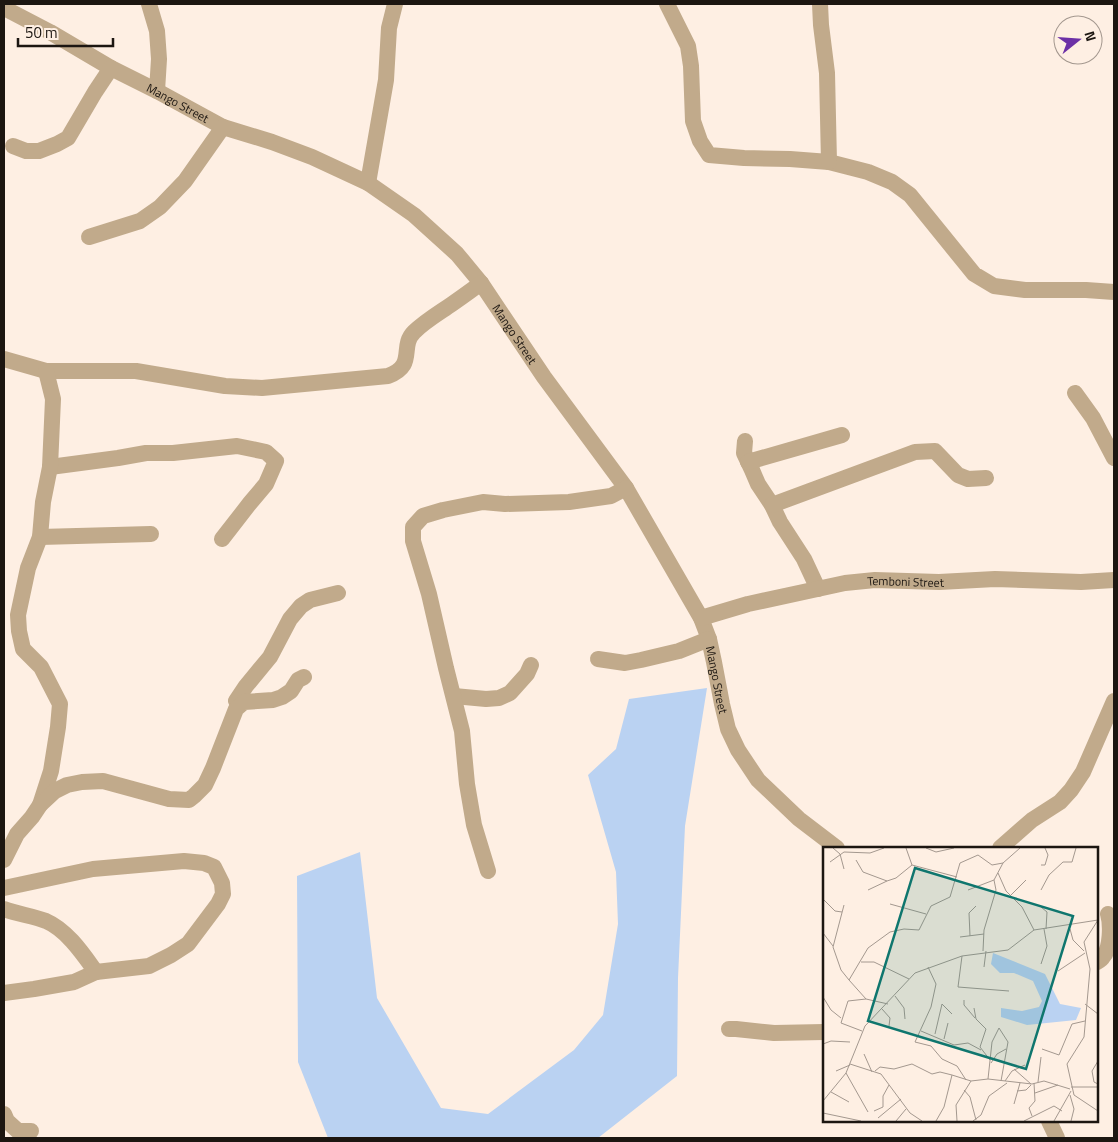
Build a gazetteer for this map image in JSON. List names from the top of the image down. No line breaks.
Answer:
{"streets":{"street":["Mango Street","Temboni Street"]},"crossings":[["Mango Street","Temboni Street"]],"scale_bar":"50 m","north":"right"}
